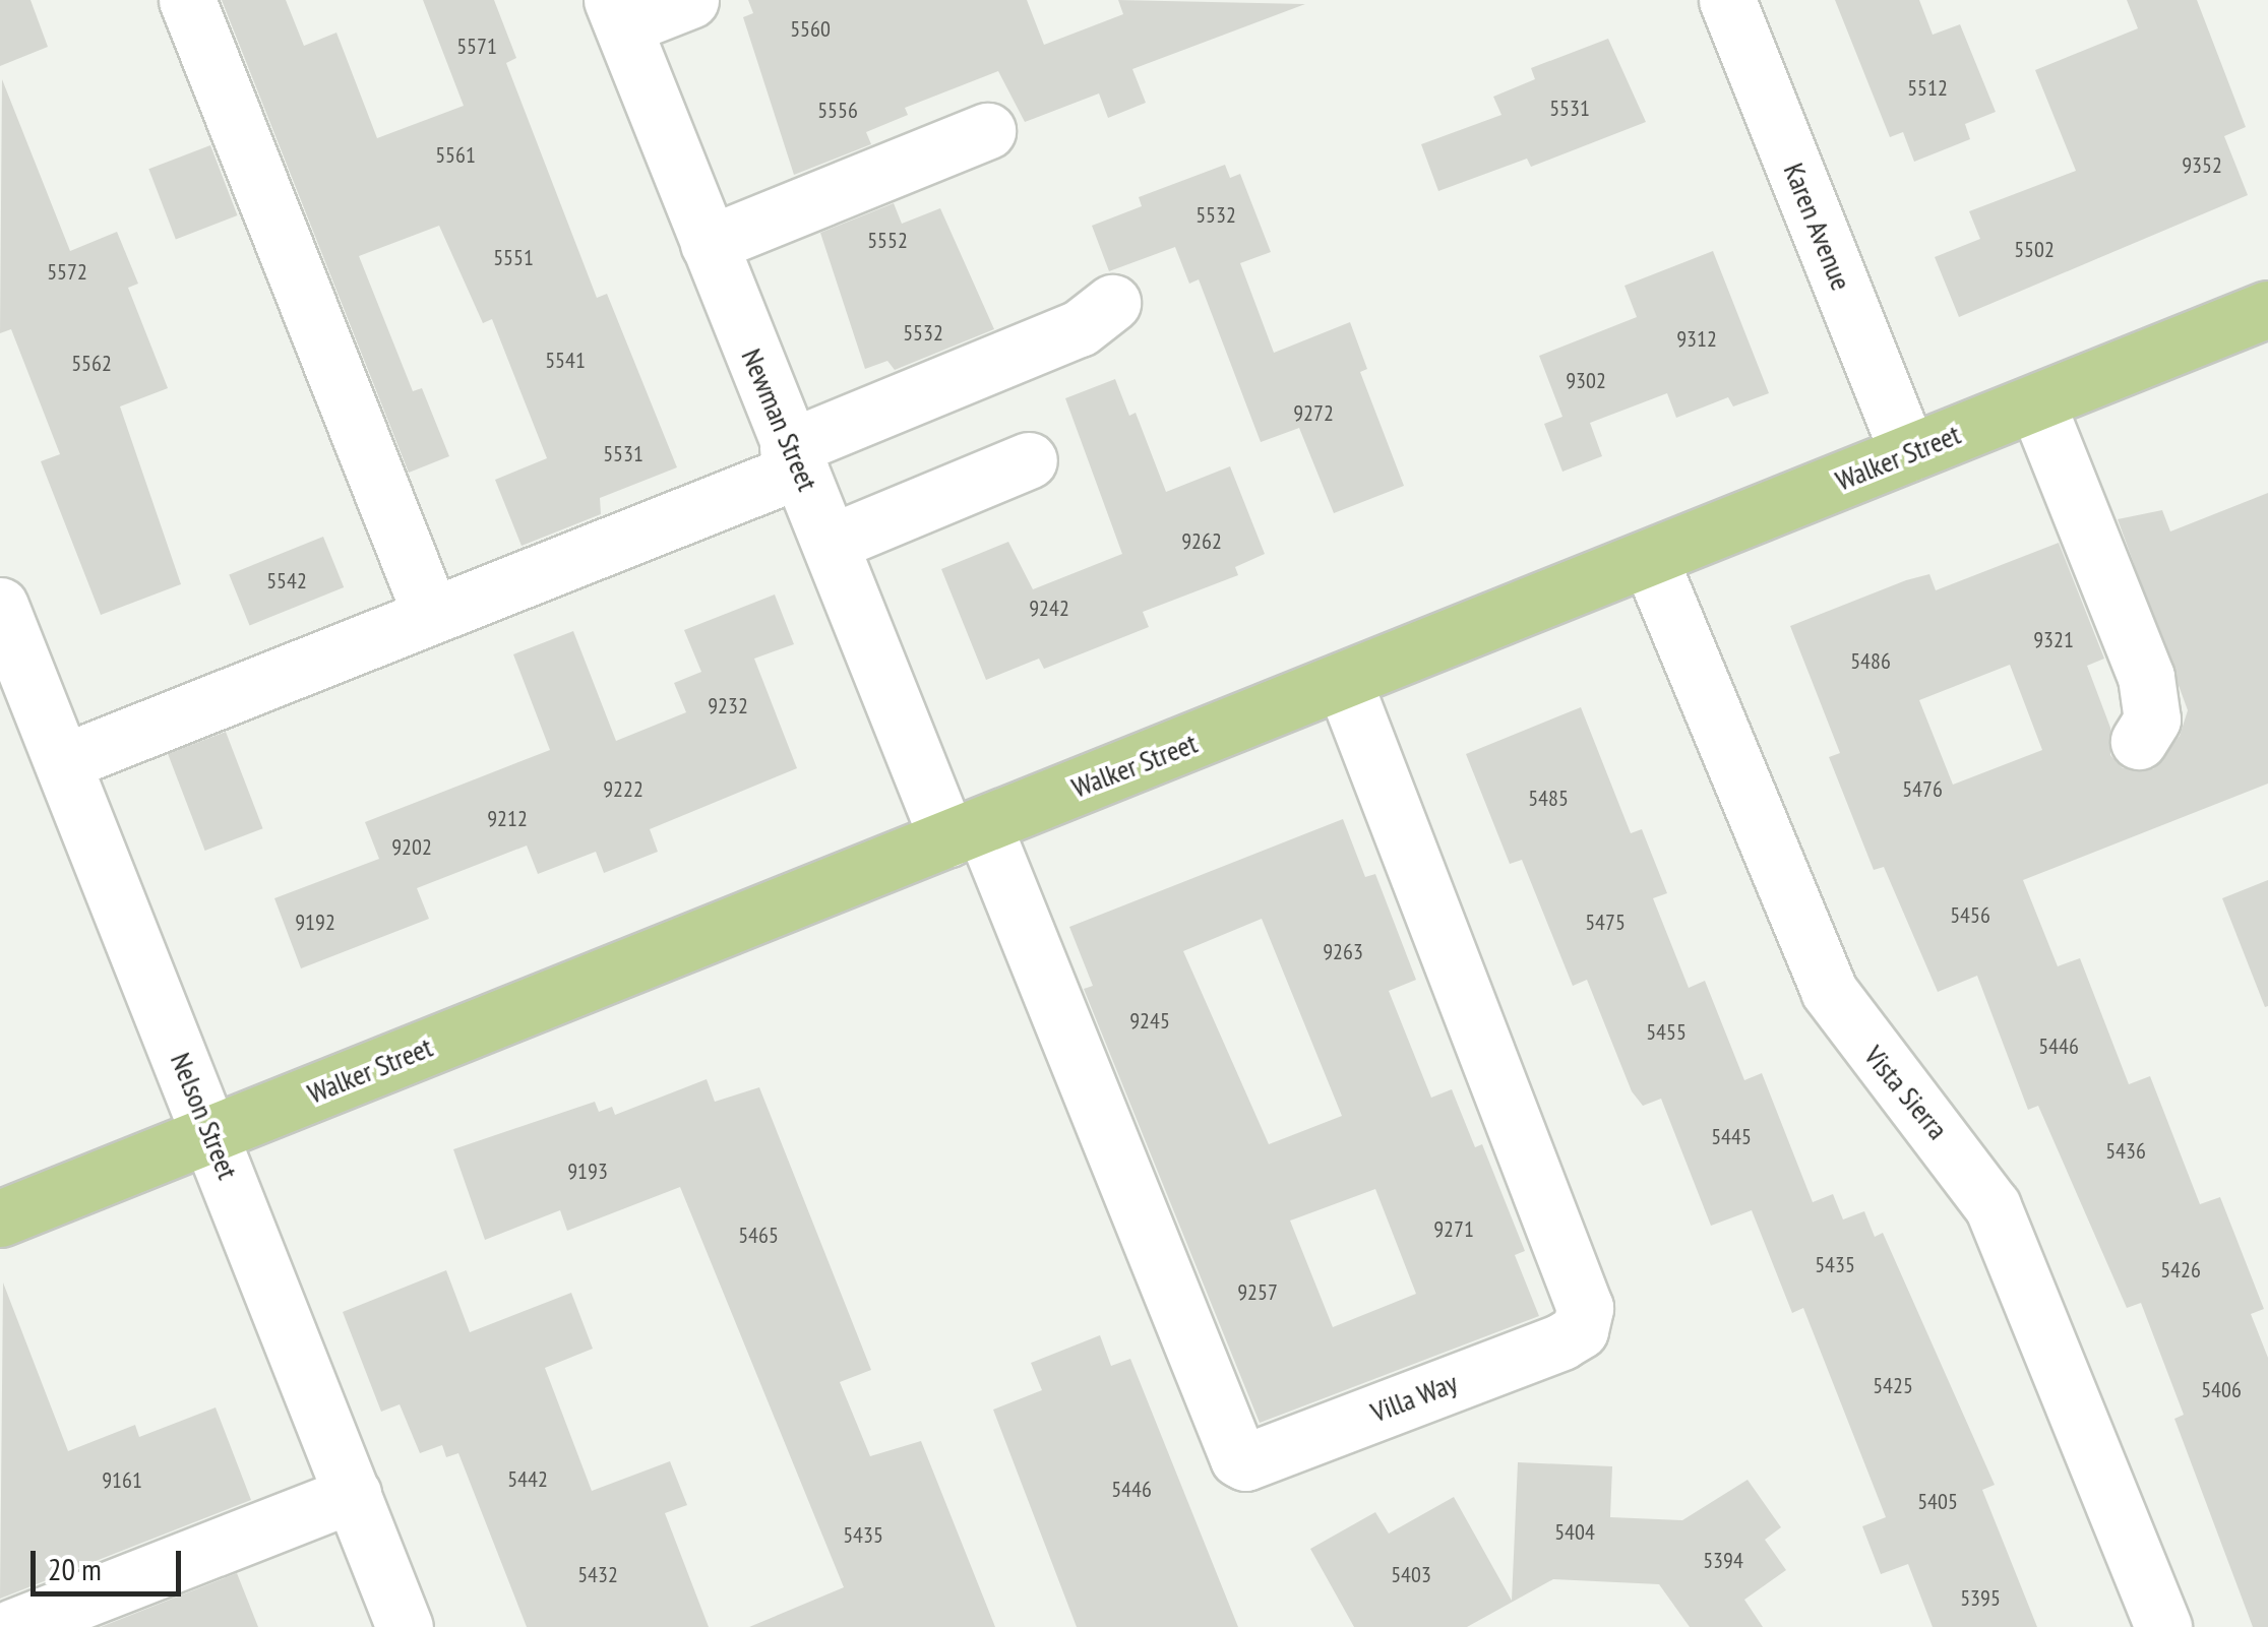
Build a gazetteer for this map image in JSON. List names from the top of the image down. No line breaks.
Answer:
{"streets":{"main road":["Walker Street"],"street":["Karen Avenue","Newman Street","Vista Sierra","Nelson Street","Villa Way"]},"crossings":[["Karen Avenue","Walker Street"],["Newman Street","Walker Street"],["Newman Street","Villa Way"],["Walker Street","Vista Sierra"],["Walker Street","Nelson Street"],["Walker Street","Villa Way"]],"house_numbers":["5560","5571","5512","5531","5556","5561","9352","5532","5552","5502","5551","5572","5532","9312","5541","5562","9302","9272","5531","9262","5542","9242","9321","5486","9232","9222","5476","5485","9212","9202","5456","9192","5475","9263","9245","5455","5446","5445","5436","9193","9271","5465","5435","5426","9257","5425","5406","5442","9161","5446","5405","5404","5435","5394","5432","5403","5395"],"scale_bar":"20 m"}
